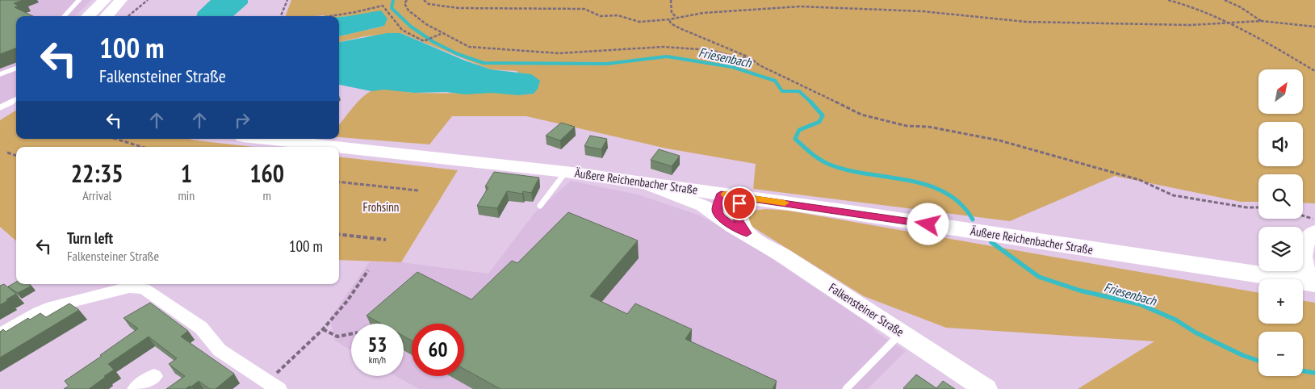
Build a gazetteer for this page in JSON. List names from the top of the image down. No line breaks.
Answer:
{"streets":{"main road":["Äußere Reichenbacher Straße","Falkensteiner Straße"]},"crossings":[["Äußere Reichenbacher Straße","Falkensteiner Straße"]],"water":["Friesenbach"],"parks":["Frohsinn"],"north":"top right","page":{"turn":["100 m","Falkensteiner Straße"],"map_buttons":["+","−"],"eta":["22:35","Arrival","1","min","160","m"],"list":[{"name":"Turn left","note":"Falkensteiner Straße","value":"100 m"}],"speed":"53 km/h","limit":"60"}}
